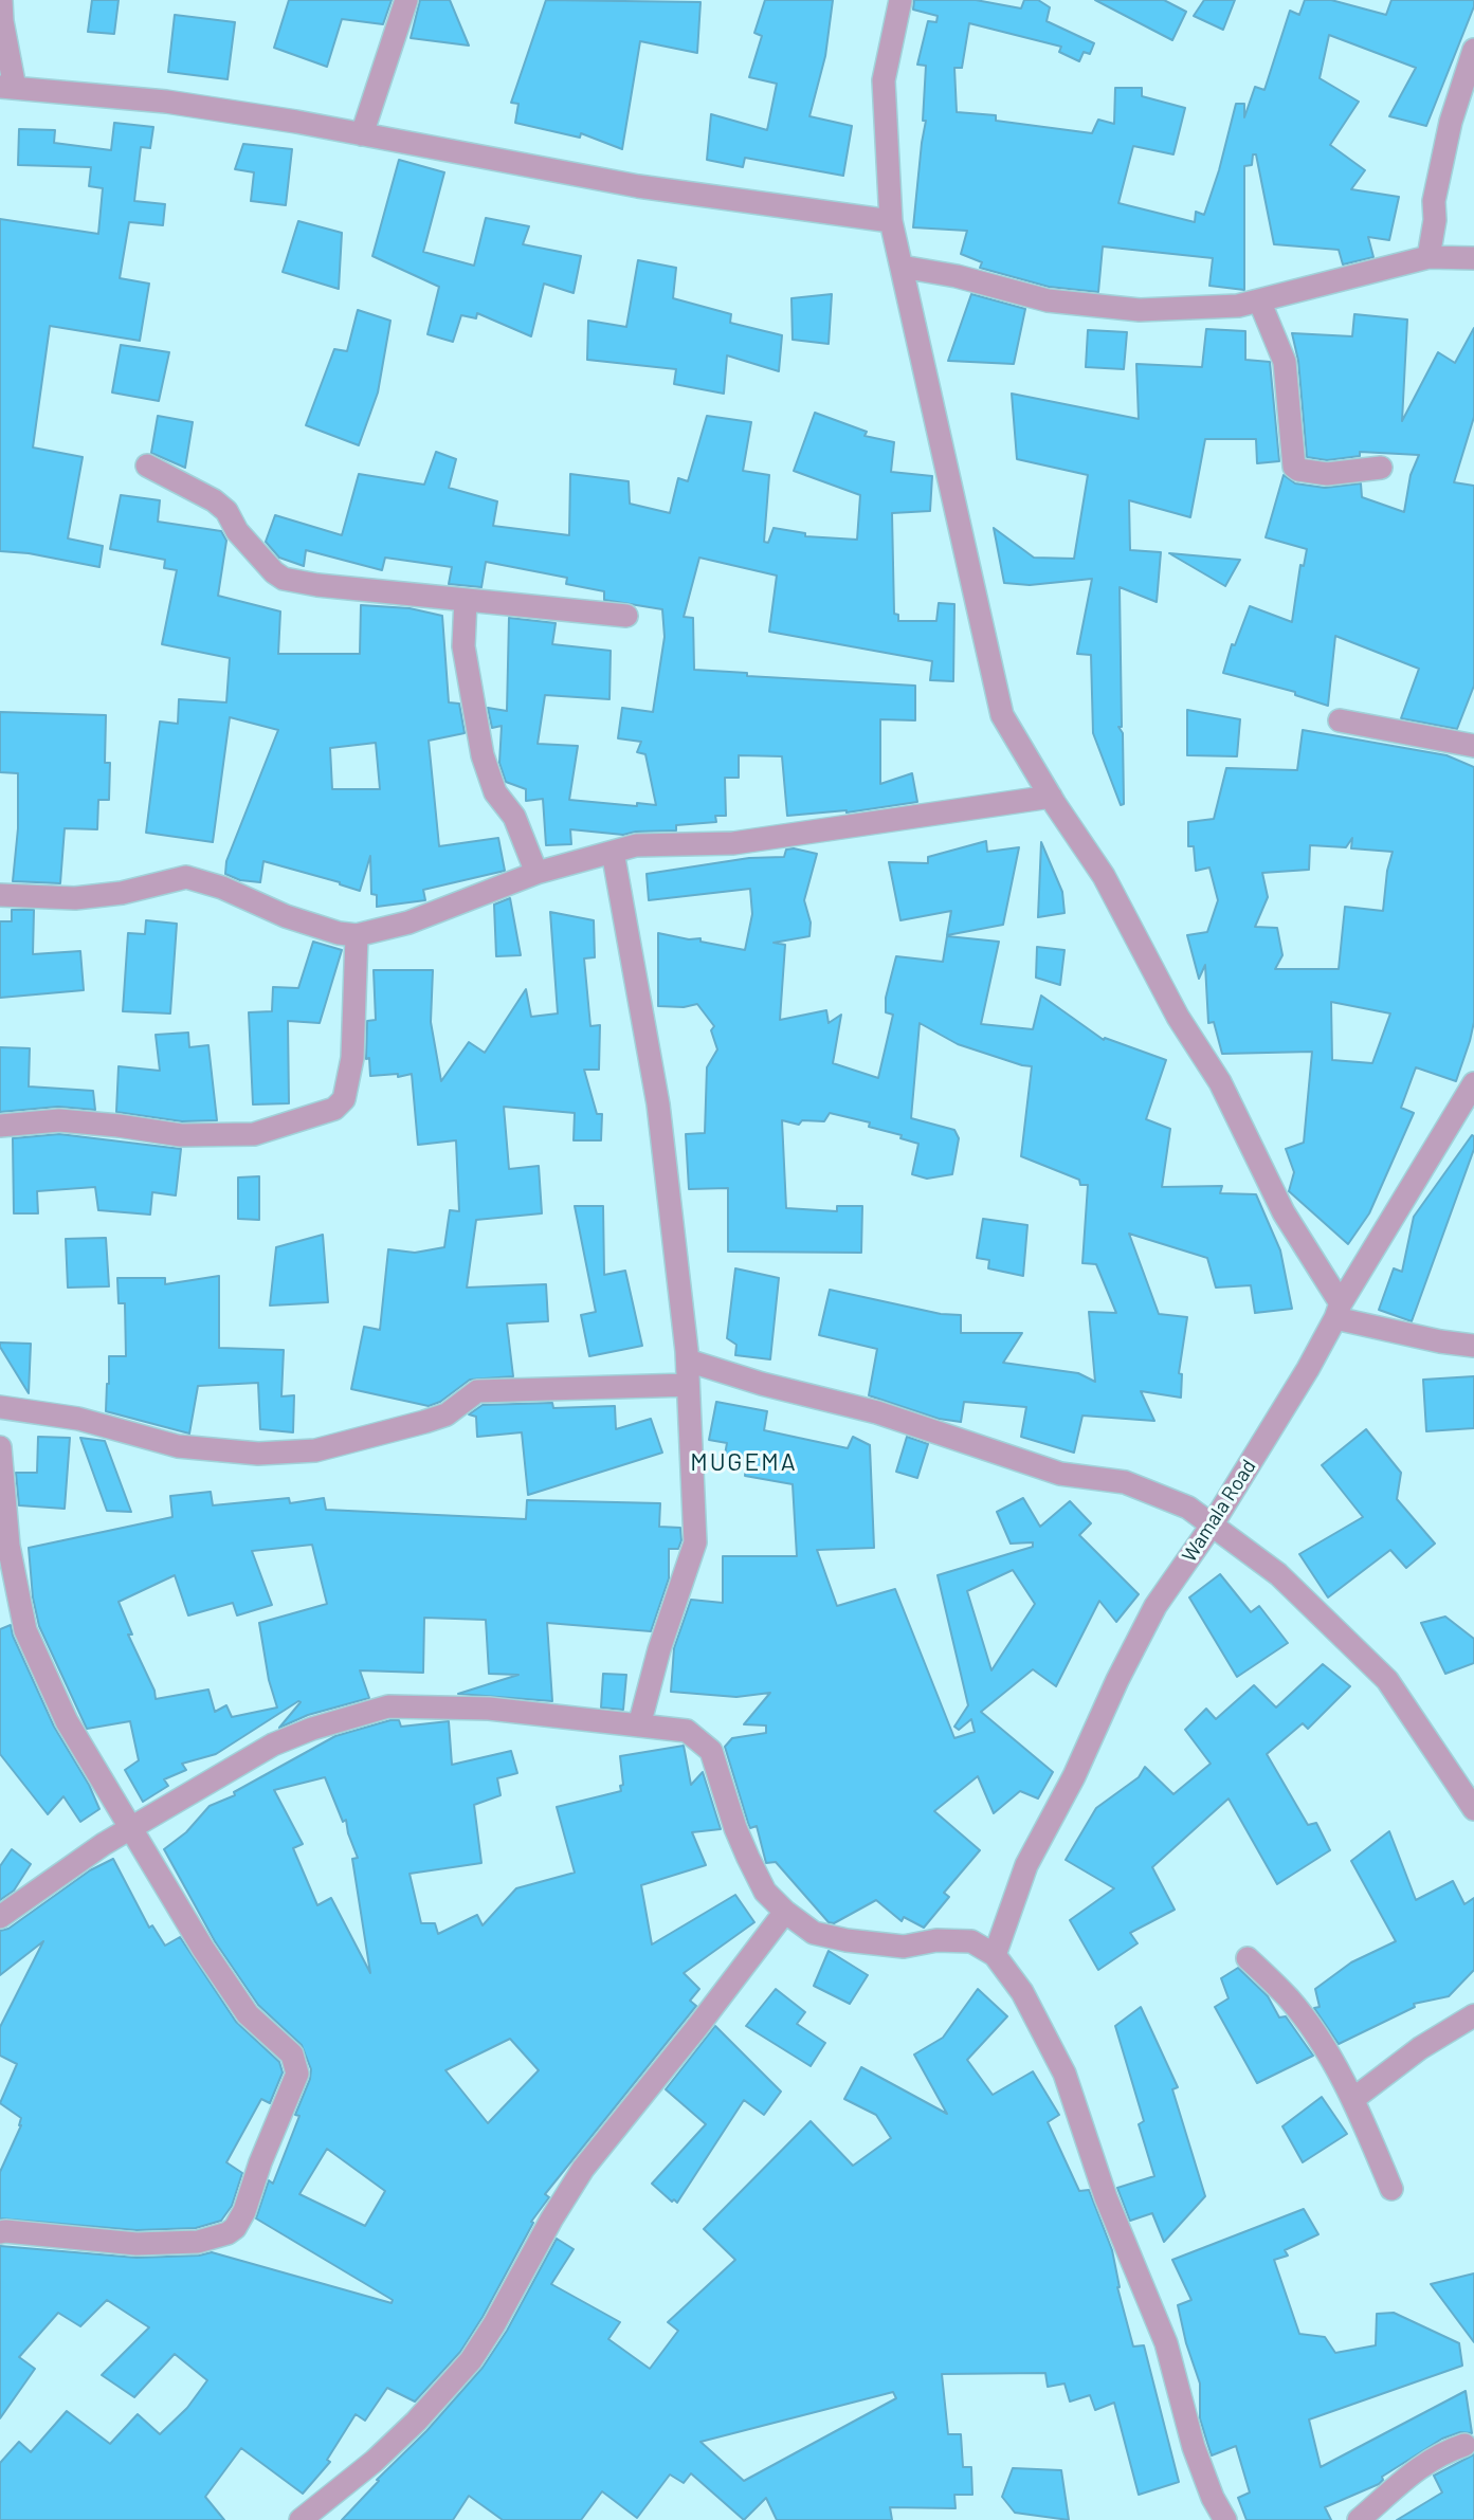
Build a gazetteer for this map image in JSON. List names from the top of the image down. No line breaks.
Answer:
{"streets":{"street":["Wamala Road"]},"districts":["MUGEMA"]}
